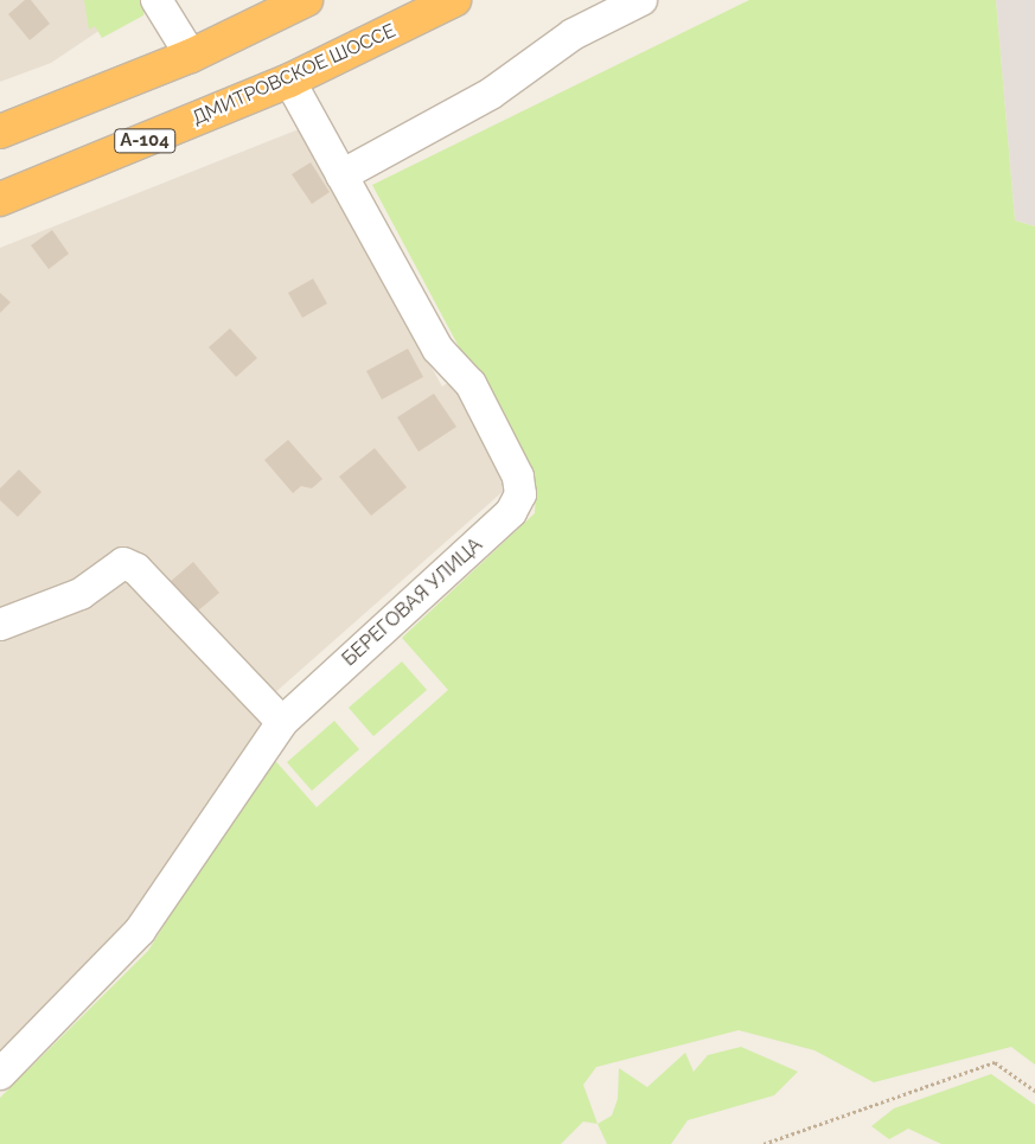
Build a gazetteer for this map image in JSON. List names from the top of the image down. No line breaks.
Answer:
{"streets":{"highway":["ДМИТРОВСКОЕ ШОССЕ","А-104"],"street":["БЕРЕГОВАЯ УЛИЦА"]},"crossings":[["ДМИТРОВСКОЕ ШОССЕ","БЕРЕГОВАЯ УЛИЦА"]]}
